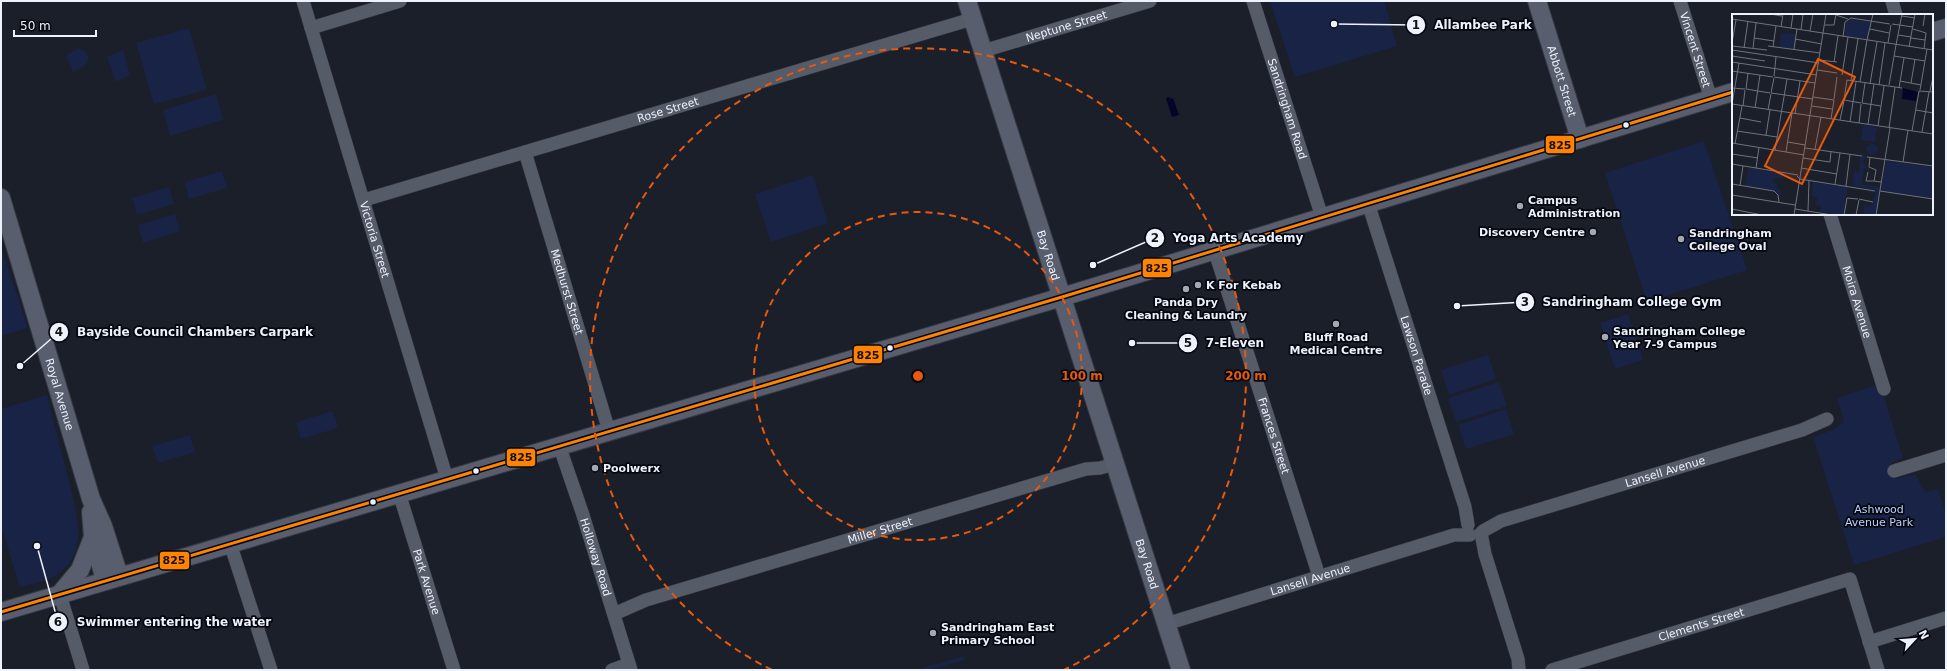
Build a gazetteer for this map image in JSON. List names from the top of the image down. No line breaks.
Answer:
{"streets":{"main road":["Abbott Street","Bay Road","Royal Avenue"],"street":["Neptune Street","Vincent Street","Sandringham Road","Rose Street","Victoria Street","Medhurst Street","Moira Avenue","Lawson Parade","Frances Street","Lansell Avenue","Miller Street","Holloway Road","Park Avenue","Clements Street"]},"crossings":[["Neptune Street","Bay Road"],["Rose Street","Victoria Street"],["Rose Street","Bay Road"],["Rose Street","Medhurst Street"],["Bay Road","Lansell Avenue"],["Bay Road","Miller Street"],["Lawson Parade","Lansell Avenue"],["Frances Street","Lansell Avenue"],["Miller Street","Holloway Road"]],"parks":["Ashwood Avenue Park"],"places":["Allambee Park","Campus Administration","Discovery Centre","Sandringham College Oval","Yoga Arts Academy","K For Kebab","Panda Dry Cleaning & Laundry","Sandringham College Gym","Bluff Road Medical Centre","Sandringham College Year 7-9 Campus","7-Eleven","Bayside Council Chambers Carpark","Poolwerx","Swimmer entering the water","Sandringham East Primary School"],"lines":["transit line 825"],"scale_bar":"50 m","north":"top right","rings":["100 m","200 m"]}
